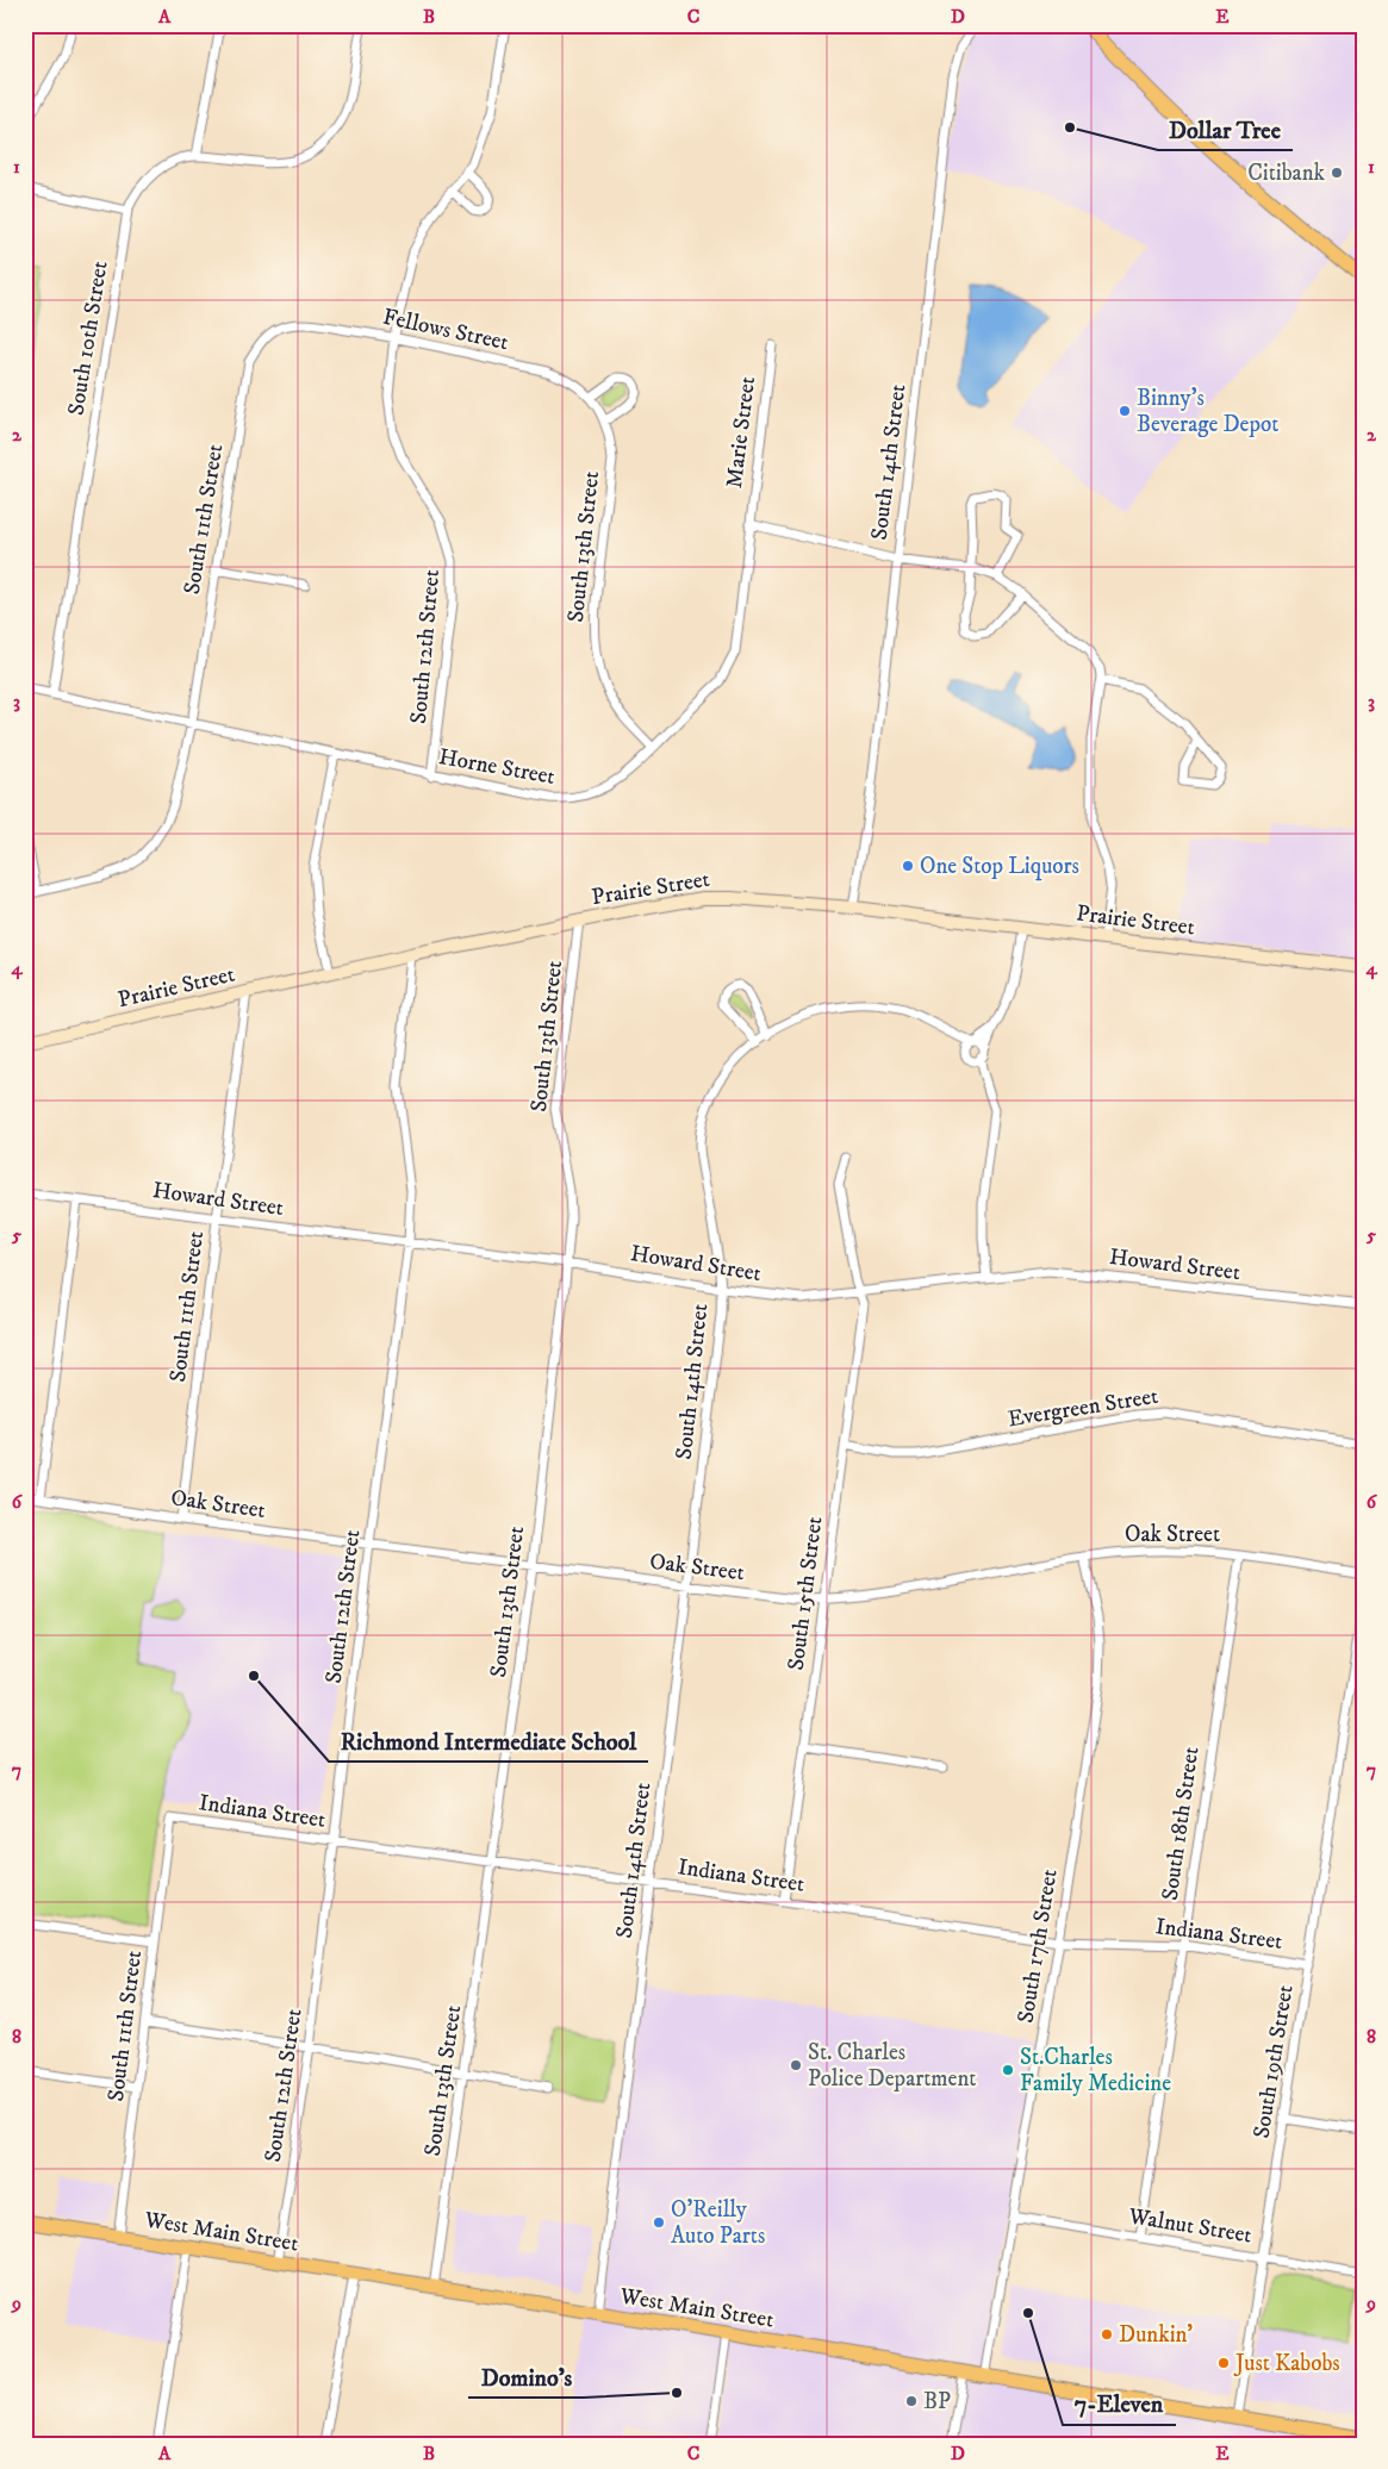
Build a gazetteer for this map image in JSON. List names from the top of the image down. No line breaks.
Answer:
{"streets":{"main road":["West Main Street"],"street":["Fellows Street","South 10th Street","Marie Street","South 14th Street","South 11th Street","South 13th Street","South 12th Street","Horne Street","Prairie Street","Howard Street","Evergreen Street","Oak Street","South 15th Street","Indiana Street","South 18th Street","South 17th Street","South 19th Street","Walnut Street"]},"crossings":[["Fellows Street","South 11th Street"],["Fellows Street","South 13th Street"],["Fellows Street","South 12th Street"],["South 10th Street","Horne Street"],["Marie Street","Horne Street"],["South 14th Street","Prairie Street"],["South 14th Street","Howard Street"],["South 14th Street","Oak Street"],["South 14th Street","Indiana Street"],["South 14th Street","West Main Street"],["South 11th Street","Horne Street"],["South 11th Street","Prairie Street"],["South 11th Street","Howard Street"],["South 11th Street","Oak Street"],["South 11th Street","Indiana Street"],["South 11th Street","West Main Street"],["South 13th Street","Horne Street"],["South 13th Street","Prairie Street"],["South 13th Street","Howard Street"],["South 13th Street","Oak Street"],["South 13th Street","Indiana Street"],["South 13th Street","West Main Street"],["South 12th Street","Horne Street"],["South 12th Street","Prairie Street"],["South 12th Street","Howard Street"],["South 12th Street","Oak Street"],["South 12th Street","Indiana Street"],["South 12th Street","West Main Street"],["Howard Street","South 15th Street"],["Evergreen Street","South 15th Street"],["Oak Street","South 15th Street"],["Oak Street","South 18th Street"],["Oak Street","South 17th Street"],["South 15th Street","Indiana Street"],["Indiana Street","South 18th Street"],["Indiana Street","South 17th Street"],["Indiana Street","South 19th Street"],["South 18th Street","Walnut Street"],["South 17th Street","Walnut Street"],["South 17th Street","West Main Street"],["South 19th Street","Walnut Street"],["South 19th Street","West Main Street"]],"places":["Dollar Tree","Citibank","Binny's Beverage Depot","One Stop Liquors","Richmond Intermediate School","St. Charles Police Department","St.Charles Family Medicine","O'Reilly Auto Parts","7-Eleven","Dunkin'","Just Kabobs","Domino's","BP"],"grid":{"columns":["A","B","C","D","E"],"rows":["1","2","3","4","5","6","7","8","9"]}}
